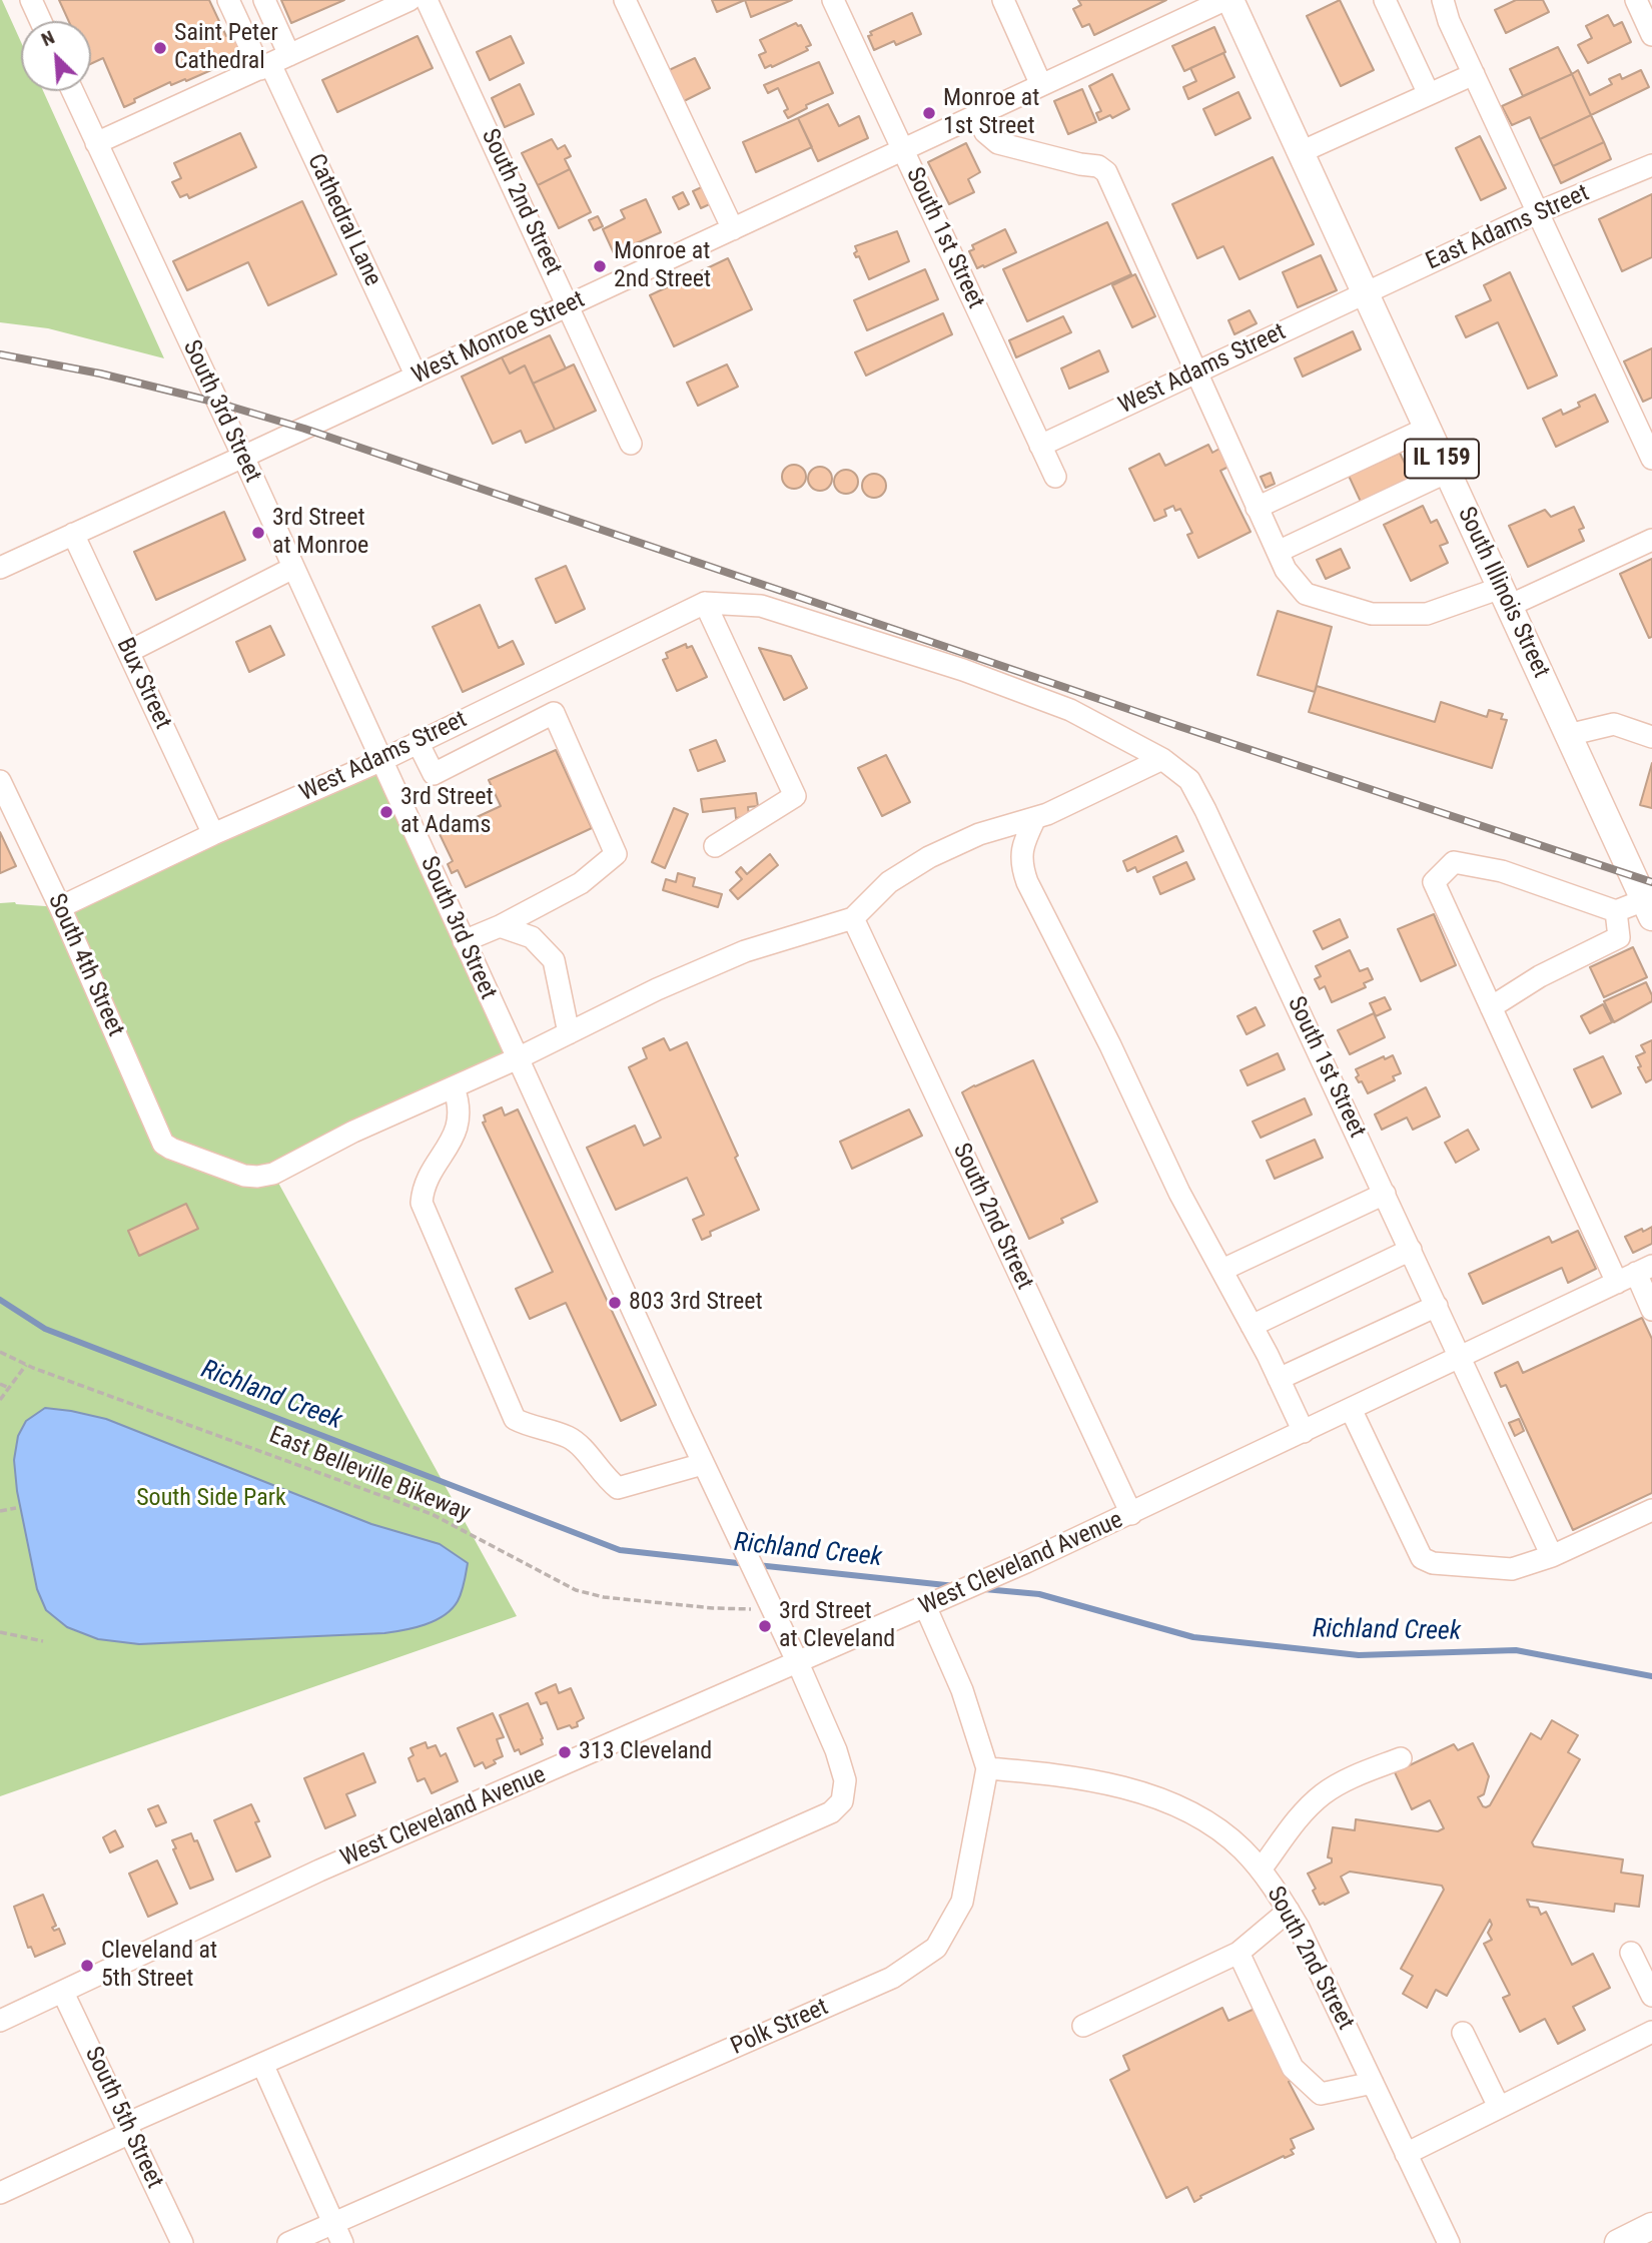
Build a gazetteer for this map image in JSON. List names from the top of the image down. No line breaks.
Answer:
{"streets":{"main road":["IL 159","South Illinois Street"],"street":["South 2nd Street","Cathedral Lane","East Adams Street","South 1st Street","West Monroe Street","West Adams Street","South 3rd Street","Bux Street","South 4th Street","West Cleveland Avenue","Polk Street","South 5th Street"],"path":["East Belleville Bikeway"]},"crossings":[["South 2nd Street","West Monroe Street"],["South 2nd Street","West Cleveland Avenue"],["South 2nd Street","Polk Street"],["Cathedral Lane","West Monroe Street"],["East Adams Street","West Adams Street"],["East Adams Street","South Illinois Street"],["South 1st Street","West Monroe Street"],["South 1st Street","West Adams Street"],["South 1st Street","West Cleveland Avenue"],["West Monroe Street","South 3rd Street"],["West Monroe Street","Bux Street"],["West Adams Street","South 3rd Street"],["West Adams Street","South Illinois Street"],["West Adams Street","Bux Street"],["West Adams Street","South 4th Street"],["South 3rd Street","East Belleville Bikeway"],["South 3rd Street","West Cleveland Avenue"],["South 3rd Street","South 5th Street"],["West Cleveland Avenue","Polk Street"],["West Cleveland Avenue","South 5th Street"]],"water":["Richland Creek"],"parks":["South Side Park"],"places":["Saint Peter Cathedral","Monroe at 1st Street","Monroe at 2nd Street","3rd Street at Monroe","3rd Street at Adams","803 3rd Street","3rd Street at Cleveland","313 Cleveland","Cleveland at 5th Street"],"north":"top left"}
